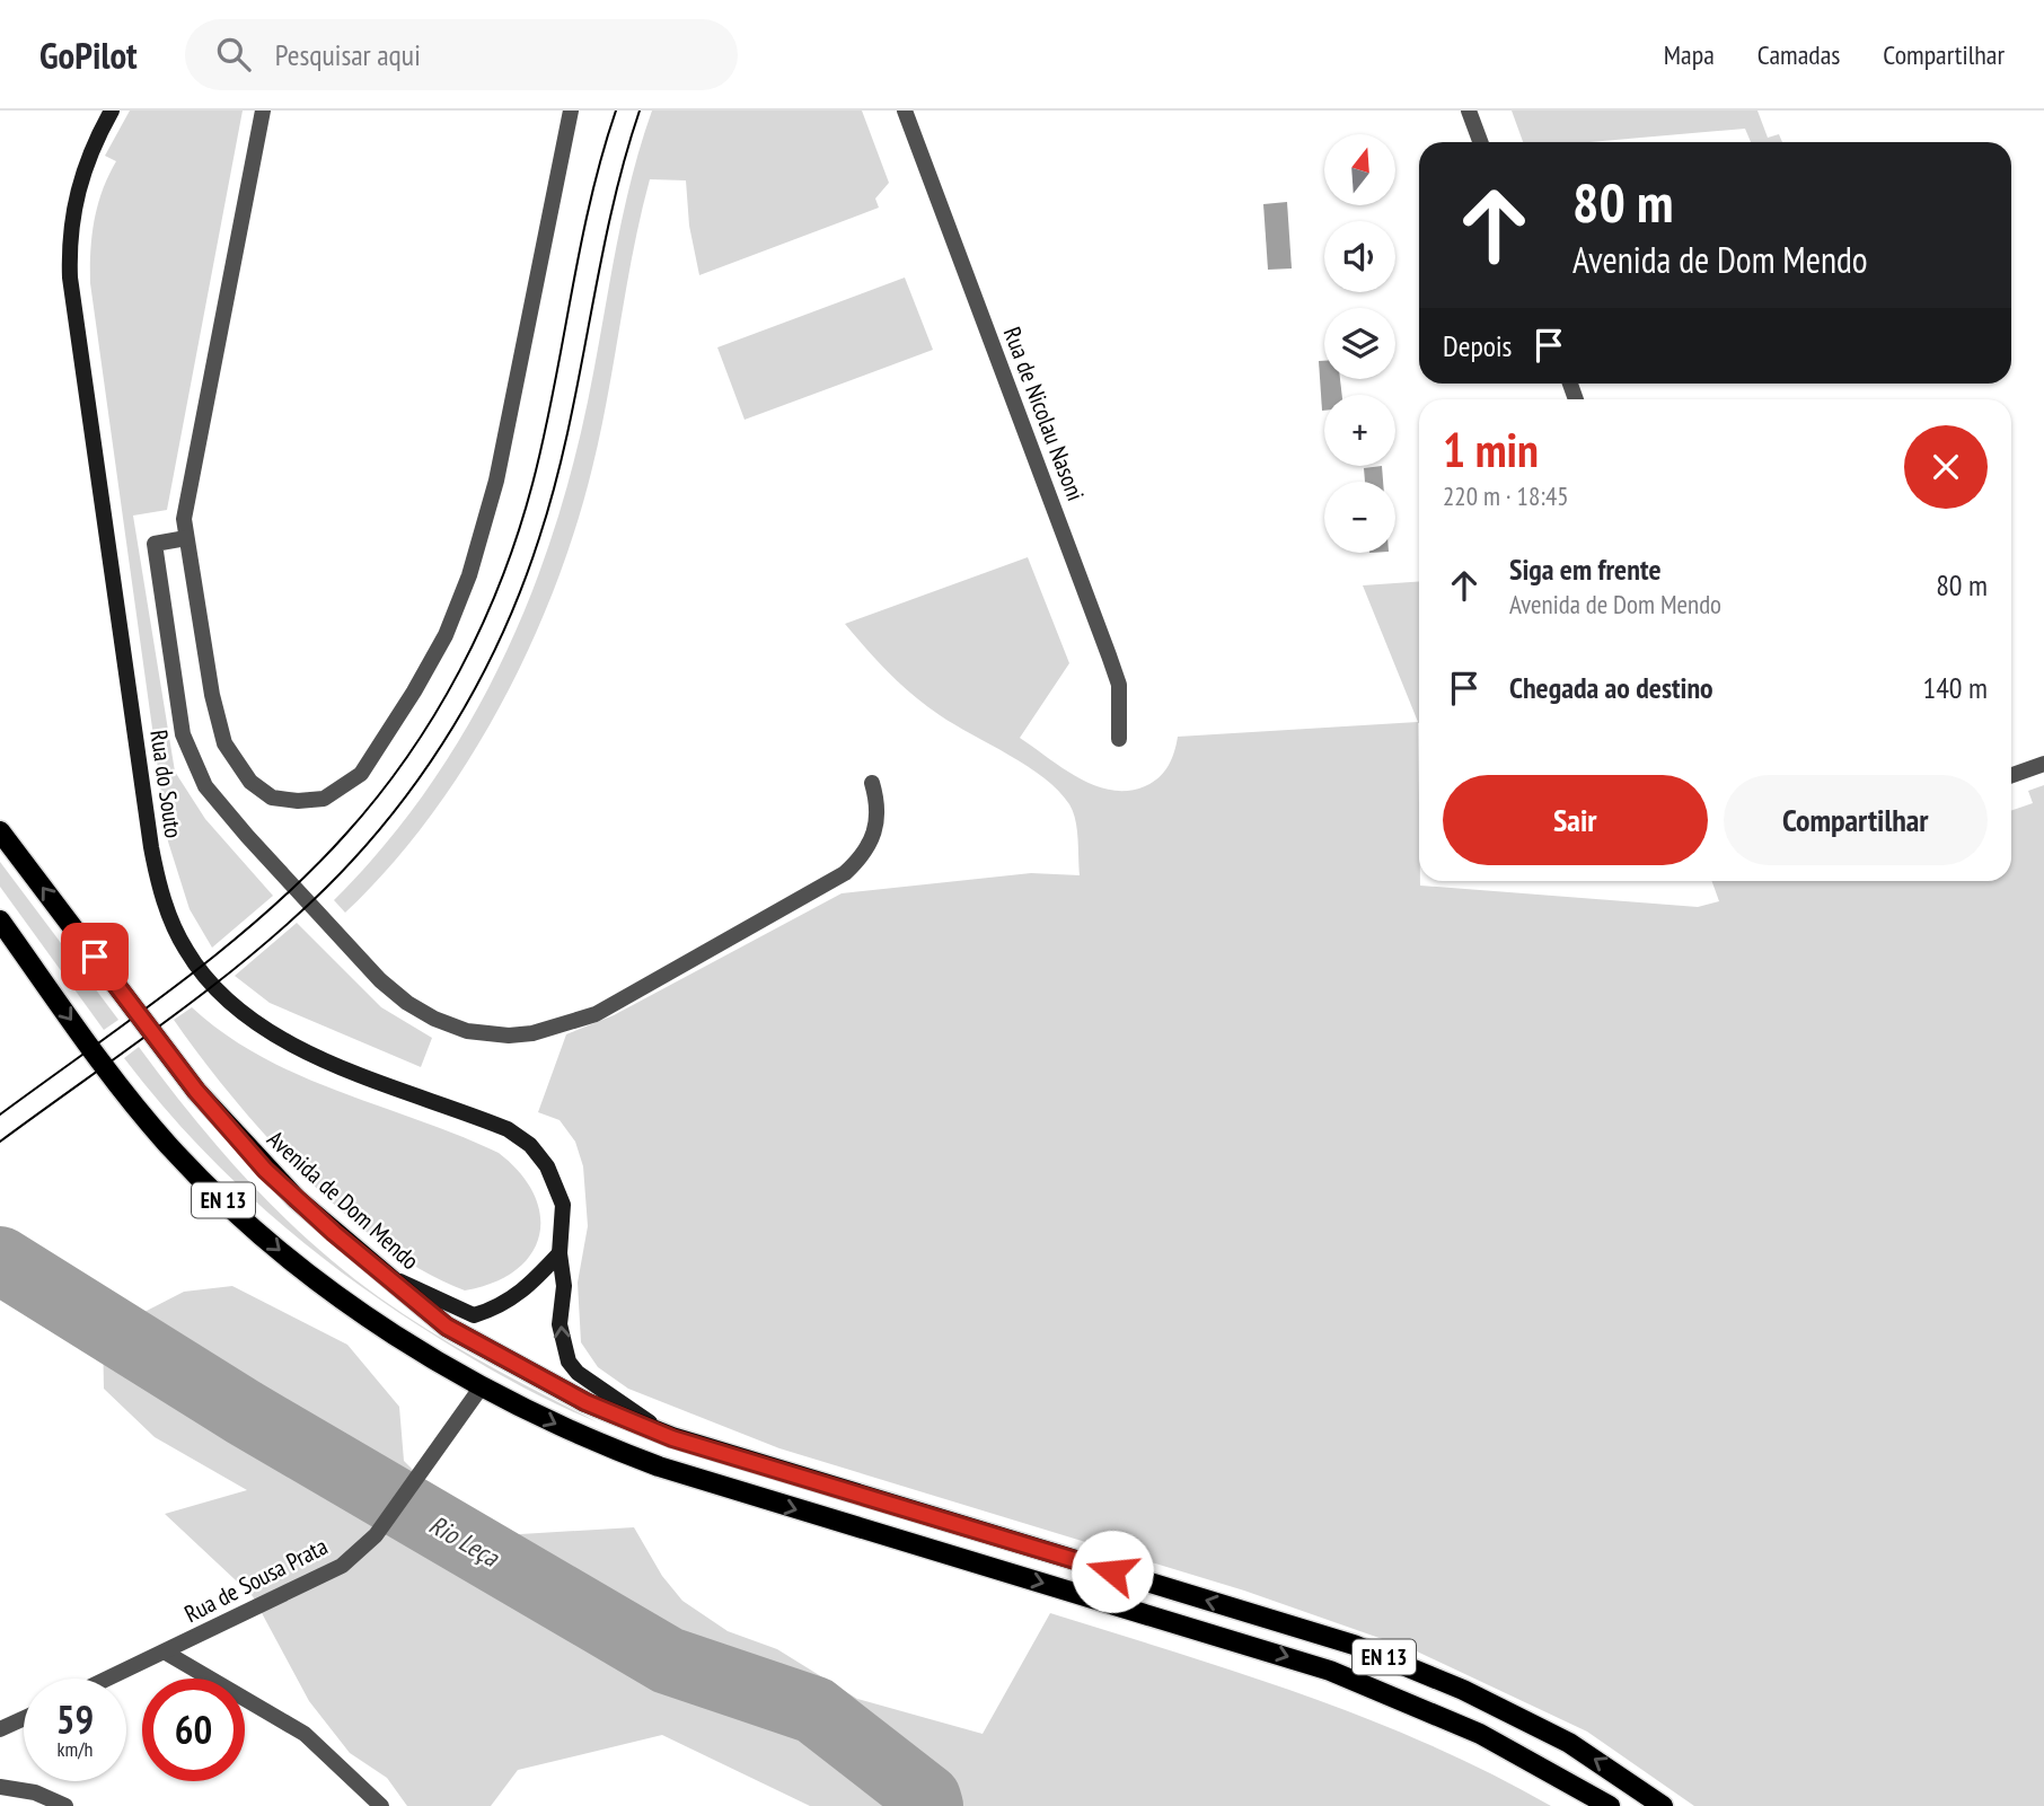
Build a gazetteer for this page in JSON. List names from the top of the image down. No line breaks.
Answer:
{"streets":{"main road":["EN 13","Avenida de Dom Mendo"],"street":["Rua de Nicolau Nasoni","Rua do Souto","Rua de Sousa Prata"]},"crossings":[["Rua do Souto","EN 13"],["Rua do Souto","Avenida de Dom Mendo"],["EN 13","Avenida de Dom Mendo"],["EN 13","Rua de Sousa Prata"]],"water":["Rio Leça"],"north":"top","page":{"header":"GoPilot","search":"Pesquisar aqui","nav":["Mapa","Camadas","Compartilhar"],"map_buttons":["+","−"],"turn":["80 m","Avenida de Dom Mendo"],"then":"Depois","heading":["1 min","220 m · 18:45"],"list":[{"name":"Siga em frente","note":"Avenida de Dom Mendo","value":"80 m"},{"name":"Chegada ao destino","value":"140 m"}],"buttons":["Sair","Compartilhar"],"speed":"59 km/h","limit":"60"}}
